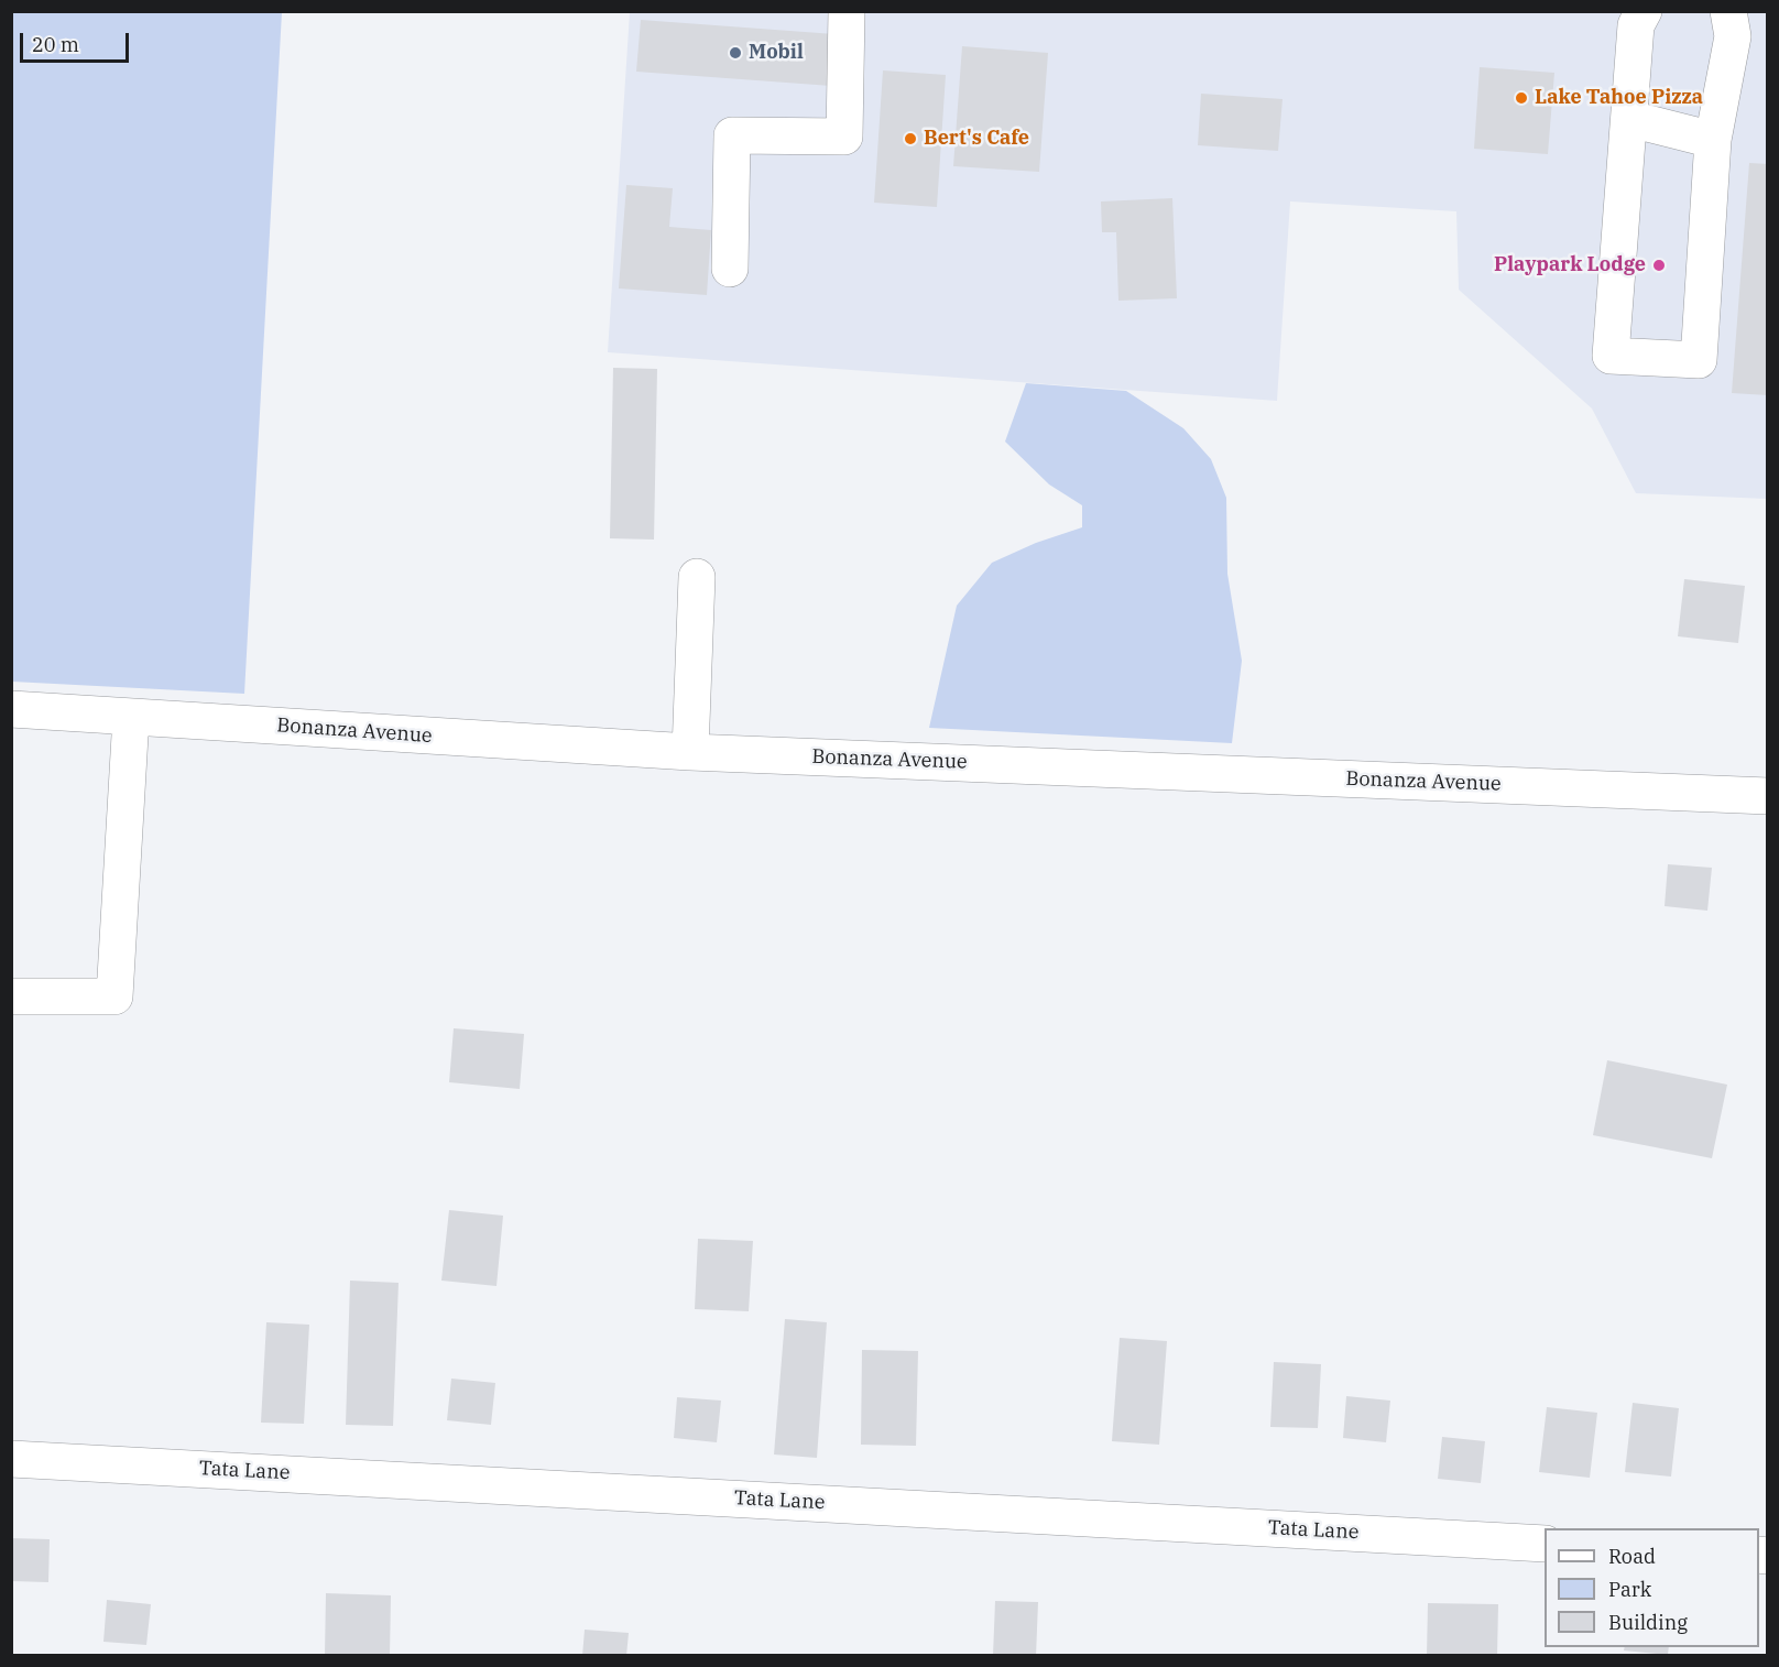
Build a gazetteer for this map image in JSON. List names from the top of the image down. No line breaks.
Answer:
{"streets":{"street":["Bonanza Avenue","Tata Lane"]},"places":["Mobil","Lake Tahoe Pizza","Bert's Cafe","Playpark Lodge"],"legend":["Road","Park","Building"],"scale_bar":"20 m"}
